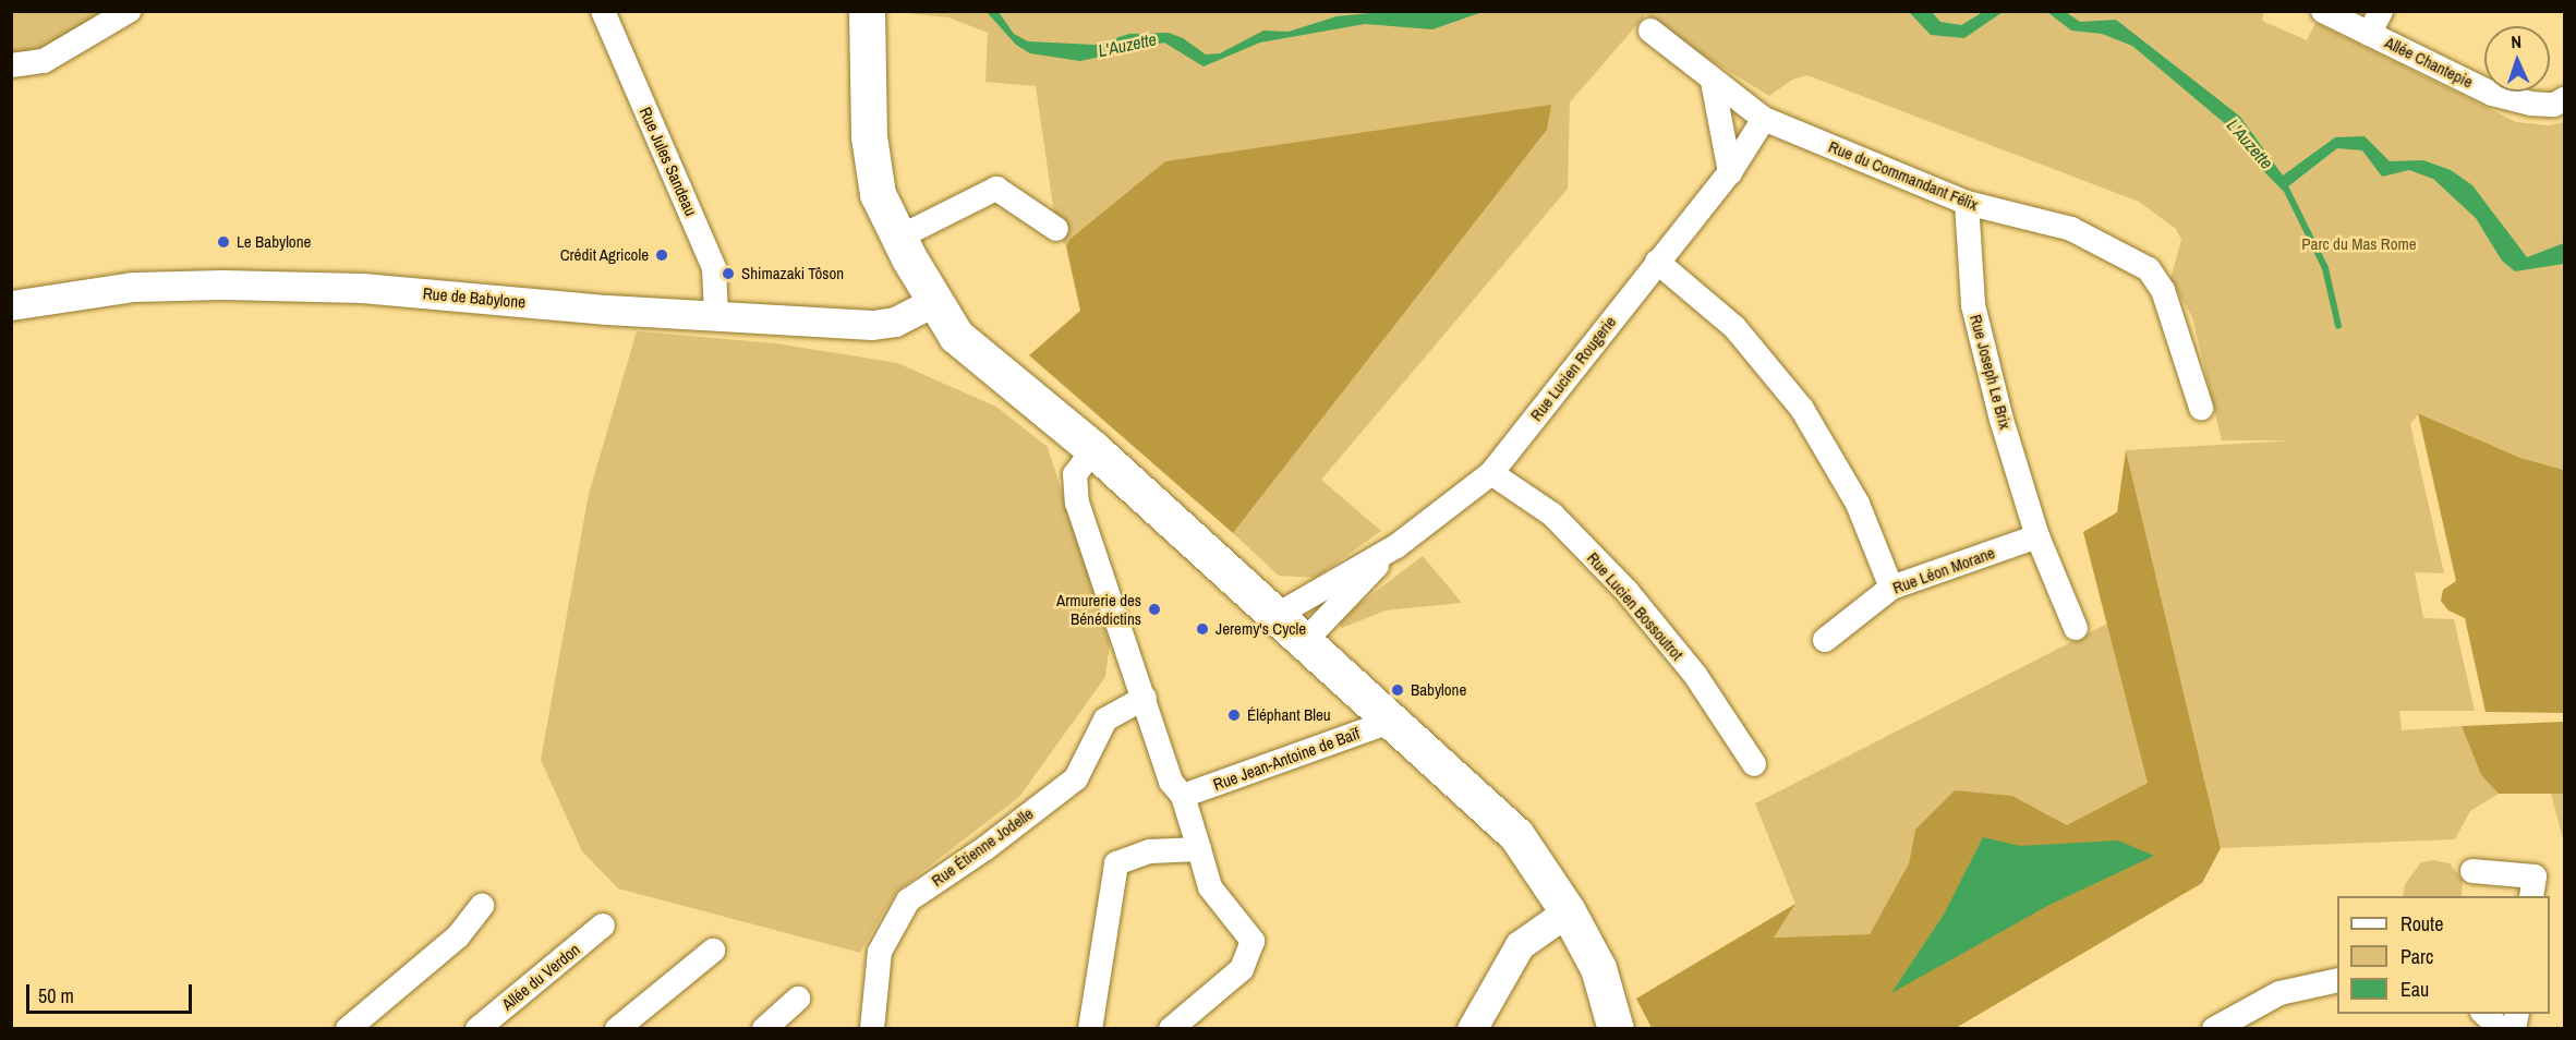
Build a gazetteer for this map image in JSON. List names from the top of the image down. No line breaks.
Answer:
{"streets":{"street":["Allée Chantepie","Rue Jules Sandeau","Rue du Commandant Félix","Rue de Babylone","Rue Lucien Rougerie","Rue Joseph Le Brix","Rue Léon Morane","Rue Lucien Bossoutrot","Rue Jean-Antoine de Baïf","Rue Étienne Jodelle","Allée du Verdon"]},"crossings":[["Rue Jules Sandeau","Rue de Babylone"],["Rue du Commandant Félix","Rue Lucien Rougerie"],["Rue du Commandant Félix","Rue Joseph Le Brix"],["Rue Lucien Rougerie","Rue Lucien Bossoutrot"],["Rue Joseph Le Brix","Rue Léon Morane"]],"water":["L'Auzette"],"parks":["Parc du Mas Rome"],"places":["Le Babylone","Crédit Agricole","Shimazaki Tôson","Armurerie des Bénédictins","Jeremy's Cycle","Babylone","Éléphant Bleu"],"legend":["Route","Parc","Eau"],"scale_bar":"50 m","north":"top"}
